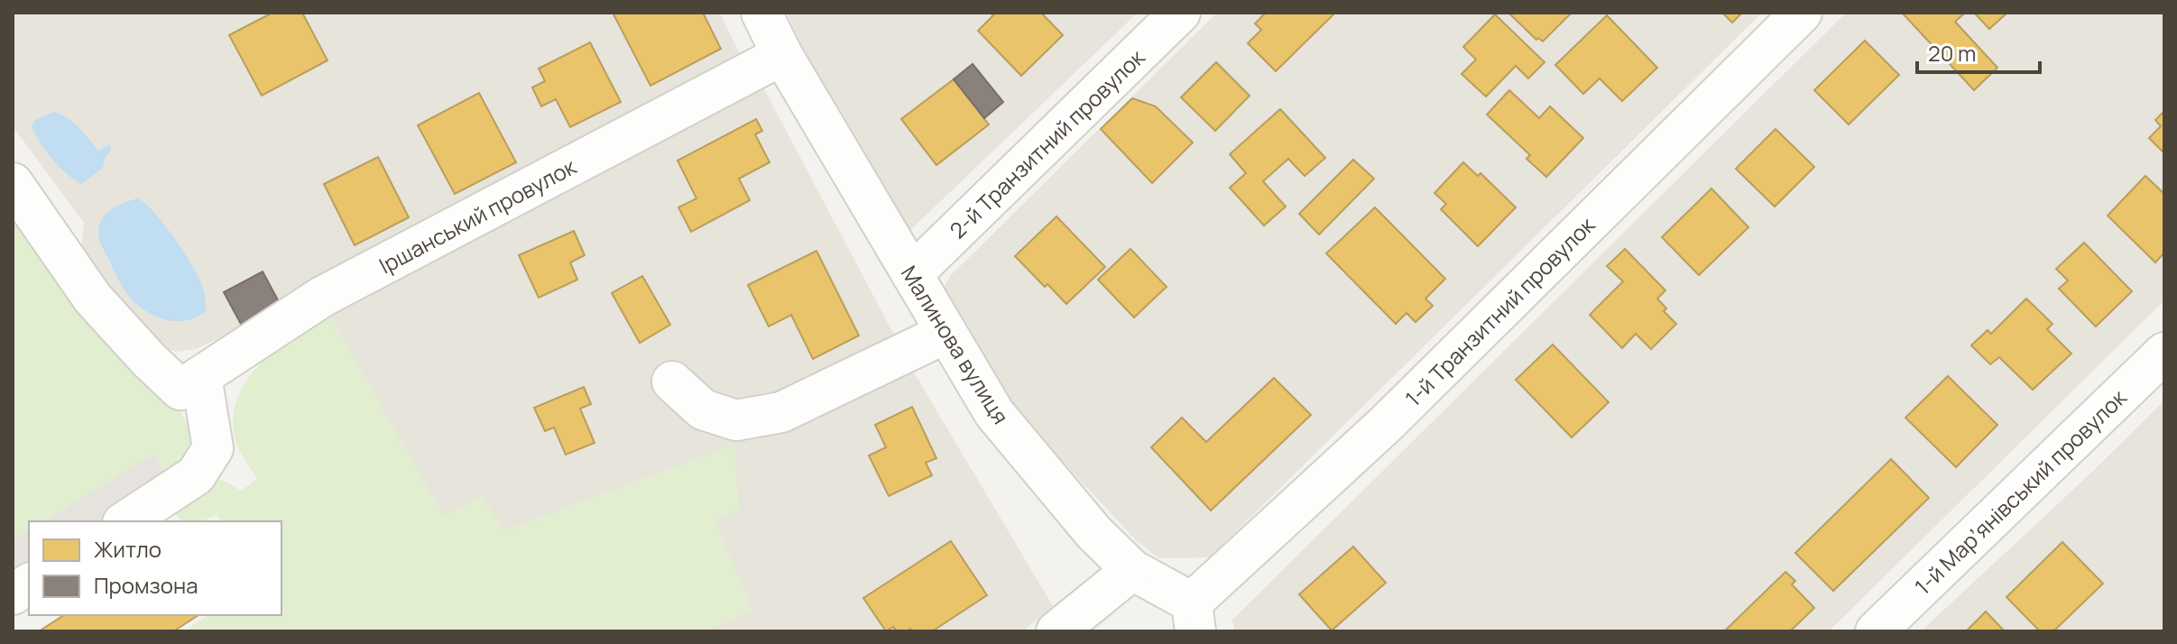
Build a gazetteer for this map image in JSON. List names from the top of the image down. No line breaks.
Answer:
{"streets":{"street":["2-й Транзитний провулок","Іршанський провулок","1-й Транзитний провулок","Малинова вулиця","1-й Марʼянівський провулок"]},"crossings":[["2-й Транзитний провулок","Малинова вулиця"],["Іршанський провулок","Малинова вулиця"],["1-й Транзитний провулок","Малинова вулиця"]],"legend":["Житло","Промзона"],"scale_bar":"20 m"}
